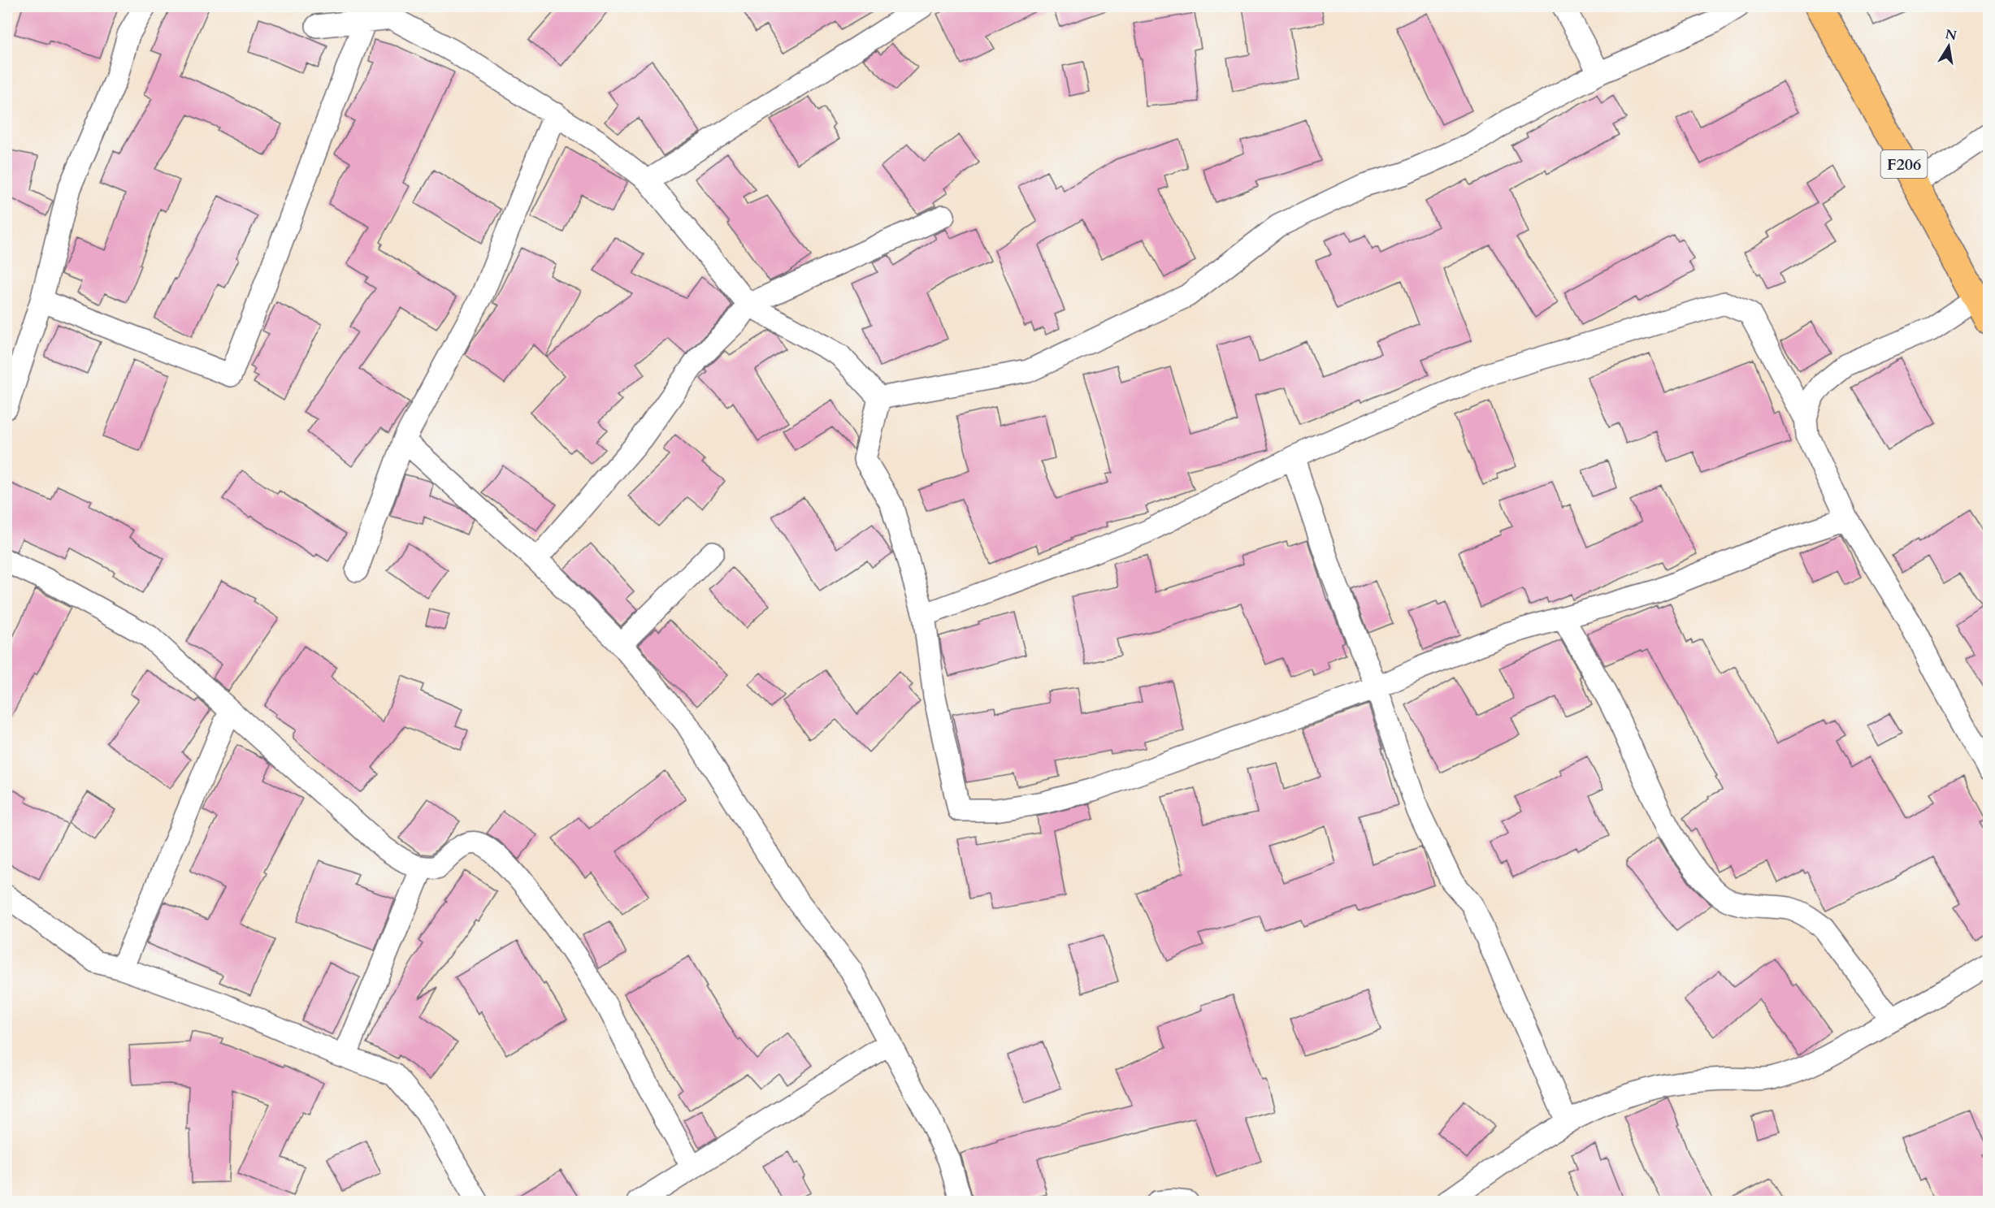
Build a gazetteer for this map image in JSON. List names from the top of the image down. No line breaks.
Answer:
{"streets":{"main road":["F206"]},"north":"top"}
